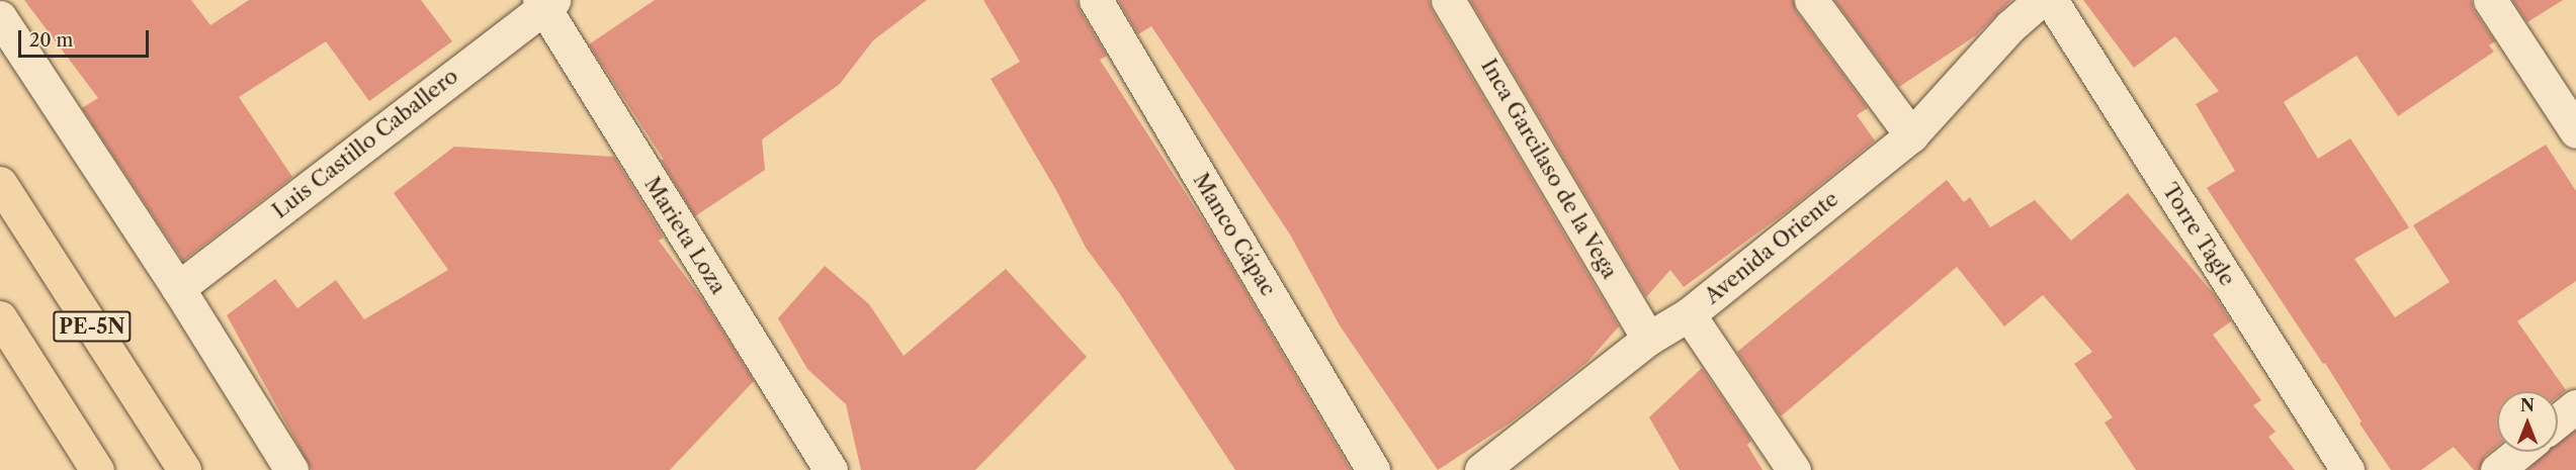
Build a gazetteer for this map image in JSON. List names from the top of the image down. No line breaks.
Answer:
{"streets":{"highway":["PE-5N"],"street":["Luis Castillo Caballero","Inca Garcilaso de la Vega","Manco Cápac","Torre Tagle","Marieta Loza","Avenida Oriente"]},"crossings":[["Luis Castillo Caballero","Marieta Loza"],["Inca Garcilaso de la Vega","Avenida Oriente"]],"scale_bar":"20 m","north":"top"}
